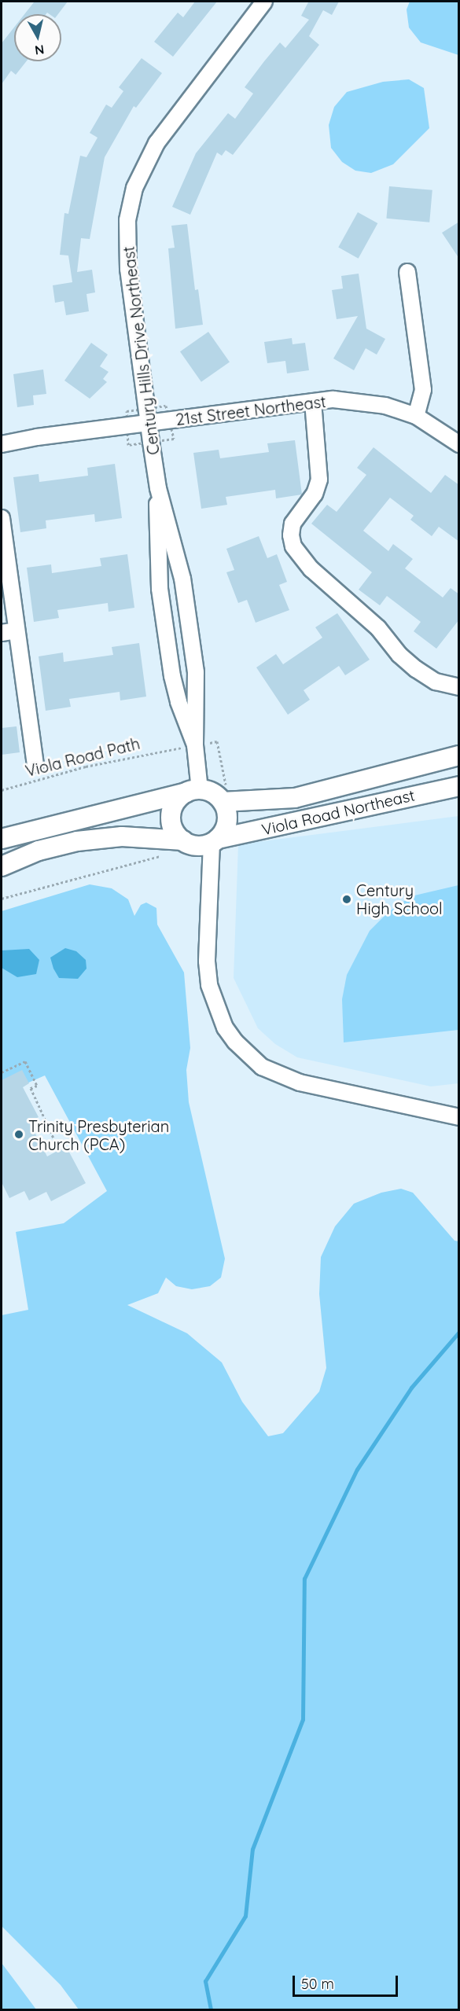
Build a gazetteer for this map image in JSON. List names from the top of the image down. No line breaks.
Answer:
{"streets":{"main road":["Viola Road Northeast"],"street":["Century Hills Drive Northeast","21st Street Northeast"],"path":["Viola Road Path"]},"crossings":[["Century Hills Drive Northeast","21st Street Northeast"],["Century Hills Drive Northeast","Viola Road Northeast"]],"places":["Century High School","Trinity Presbyterian Church (PCA)"],"scale_bar":"50 m","north":"bottom"}
